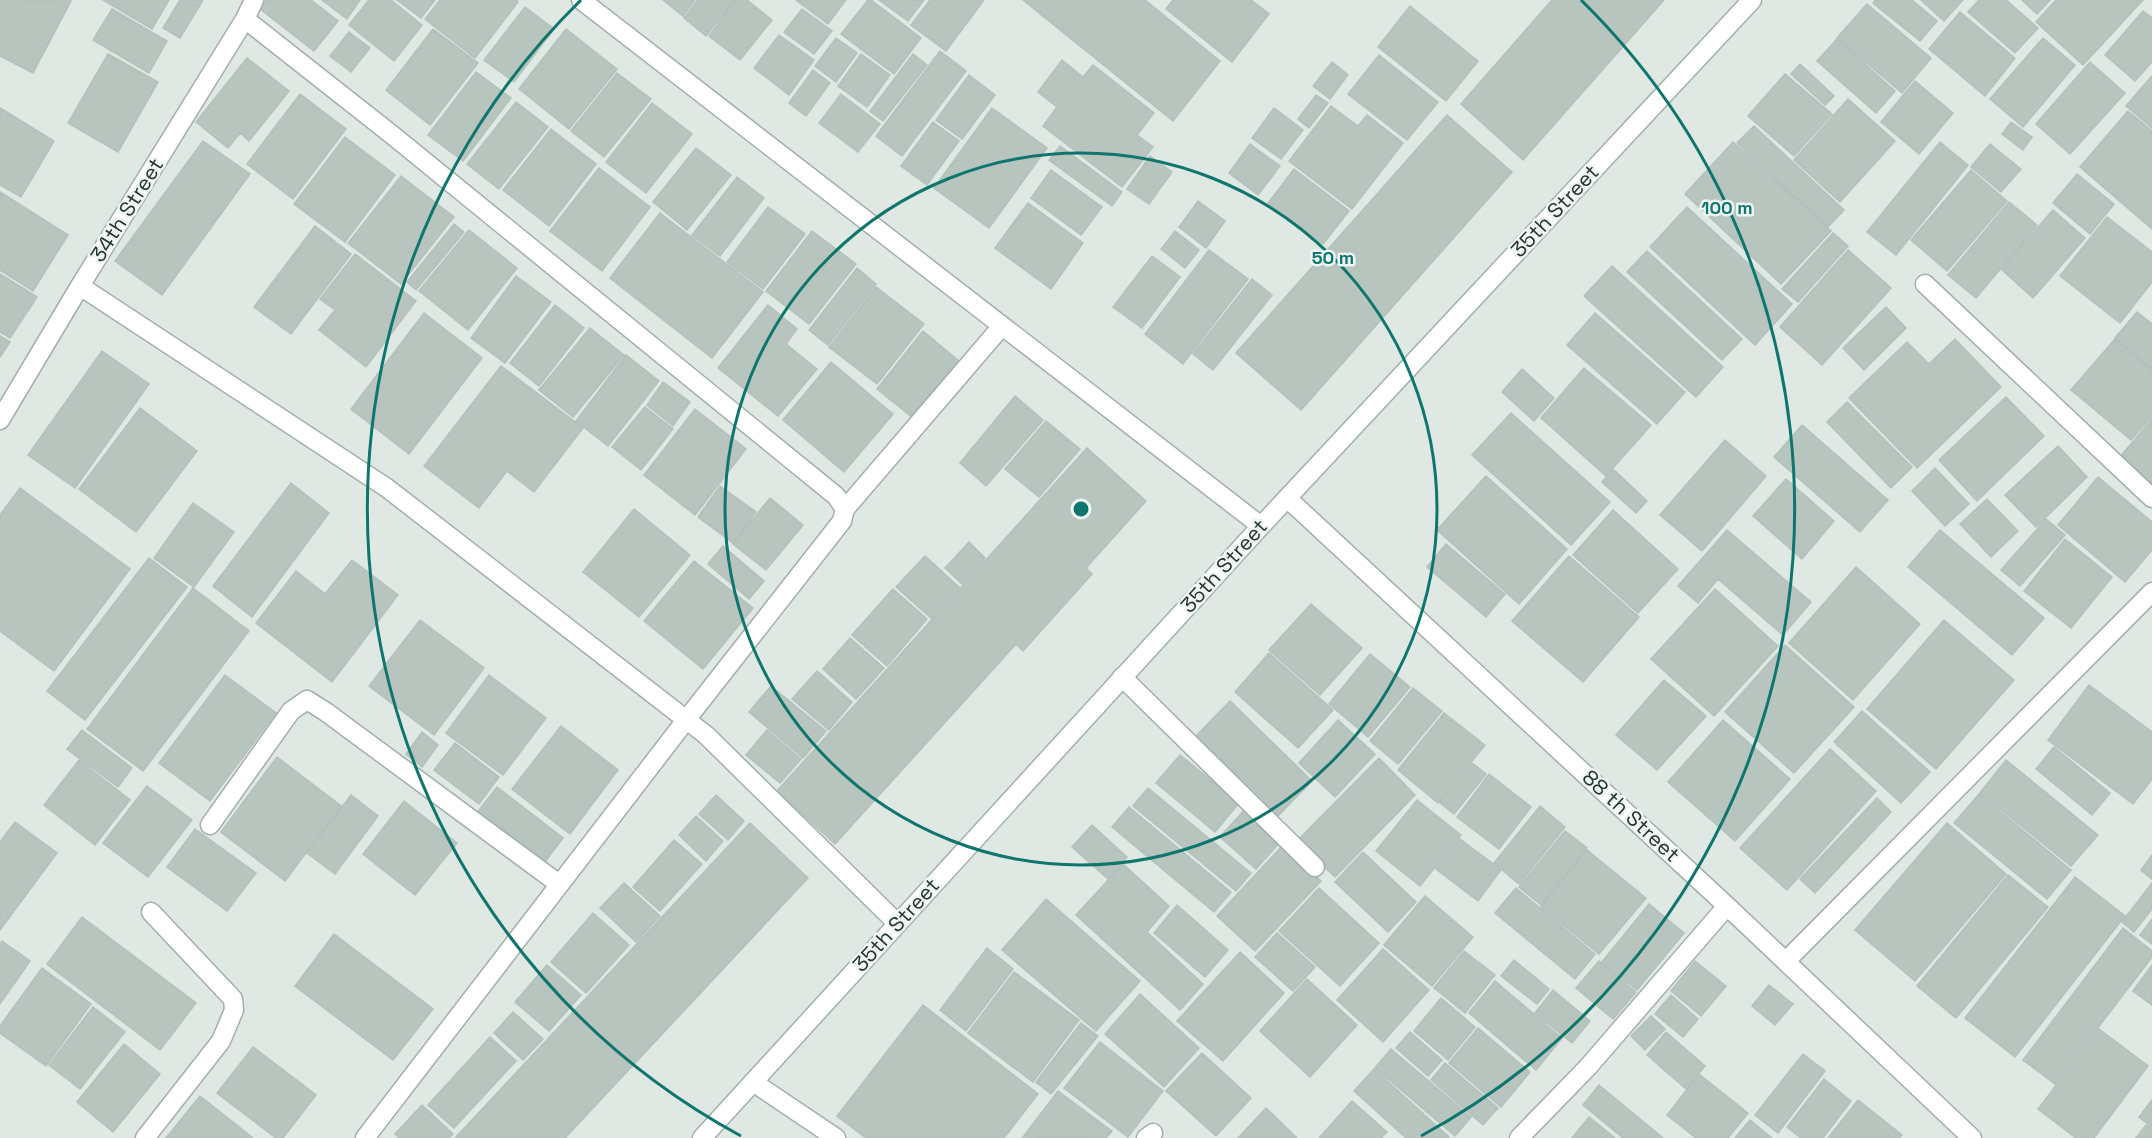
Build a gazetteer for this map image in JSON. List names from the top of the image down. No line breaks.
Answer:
{"streets":{"street":["34th Street","35th Street","88 th Street"]},"crossings":[["35th Street","88 th Street"]],"rings":["100 m","50 m"]}
